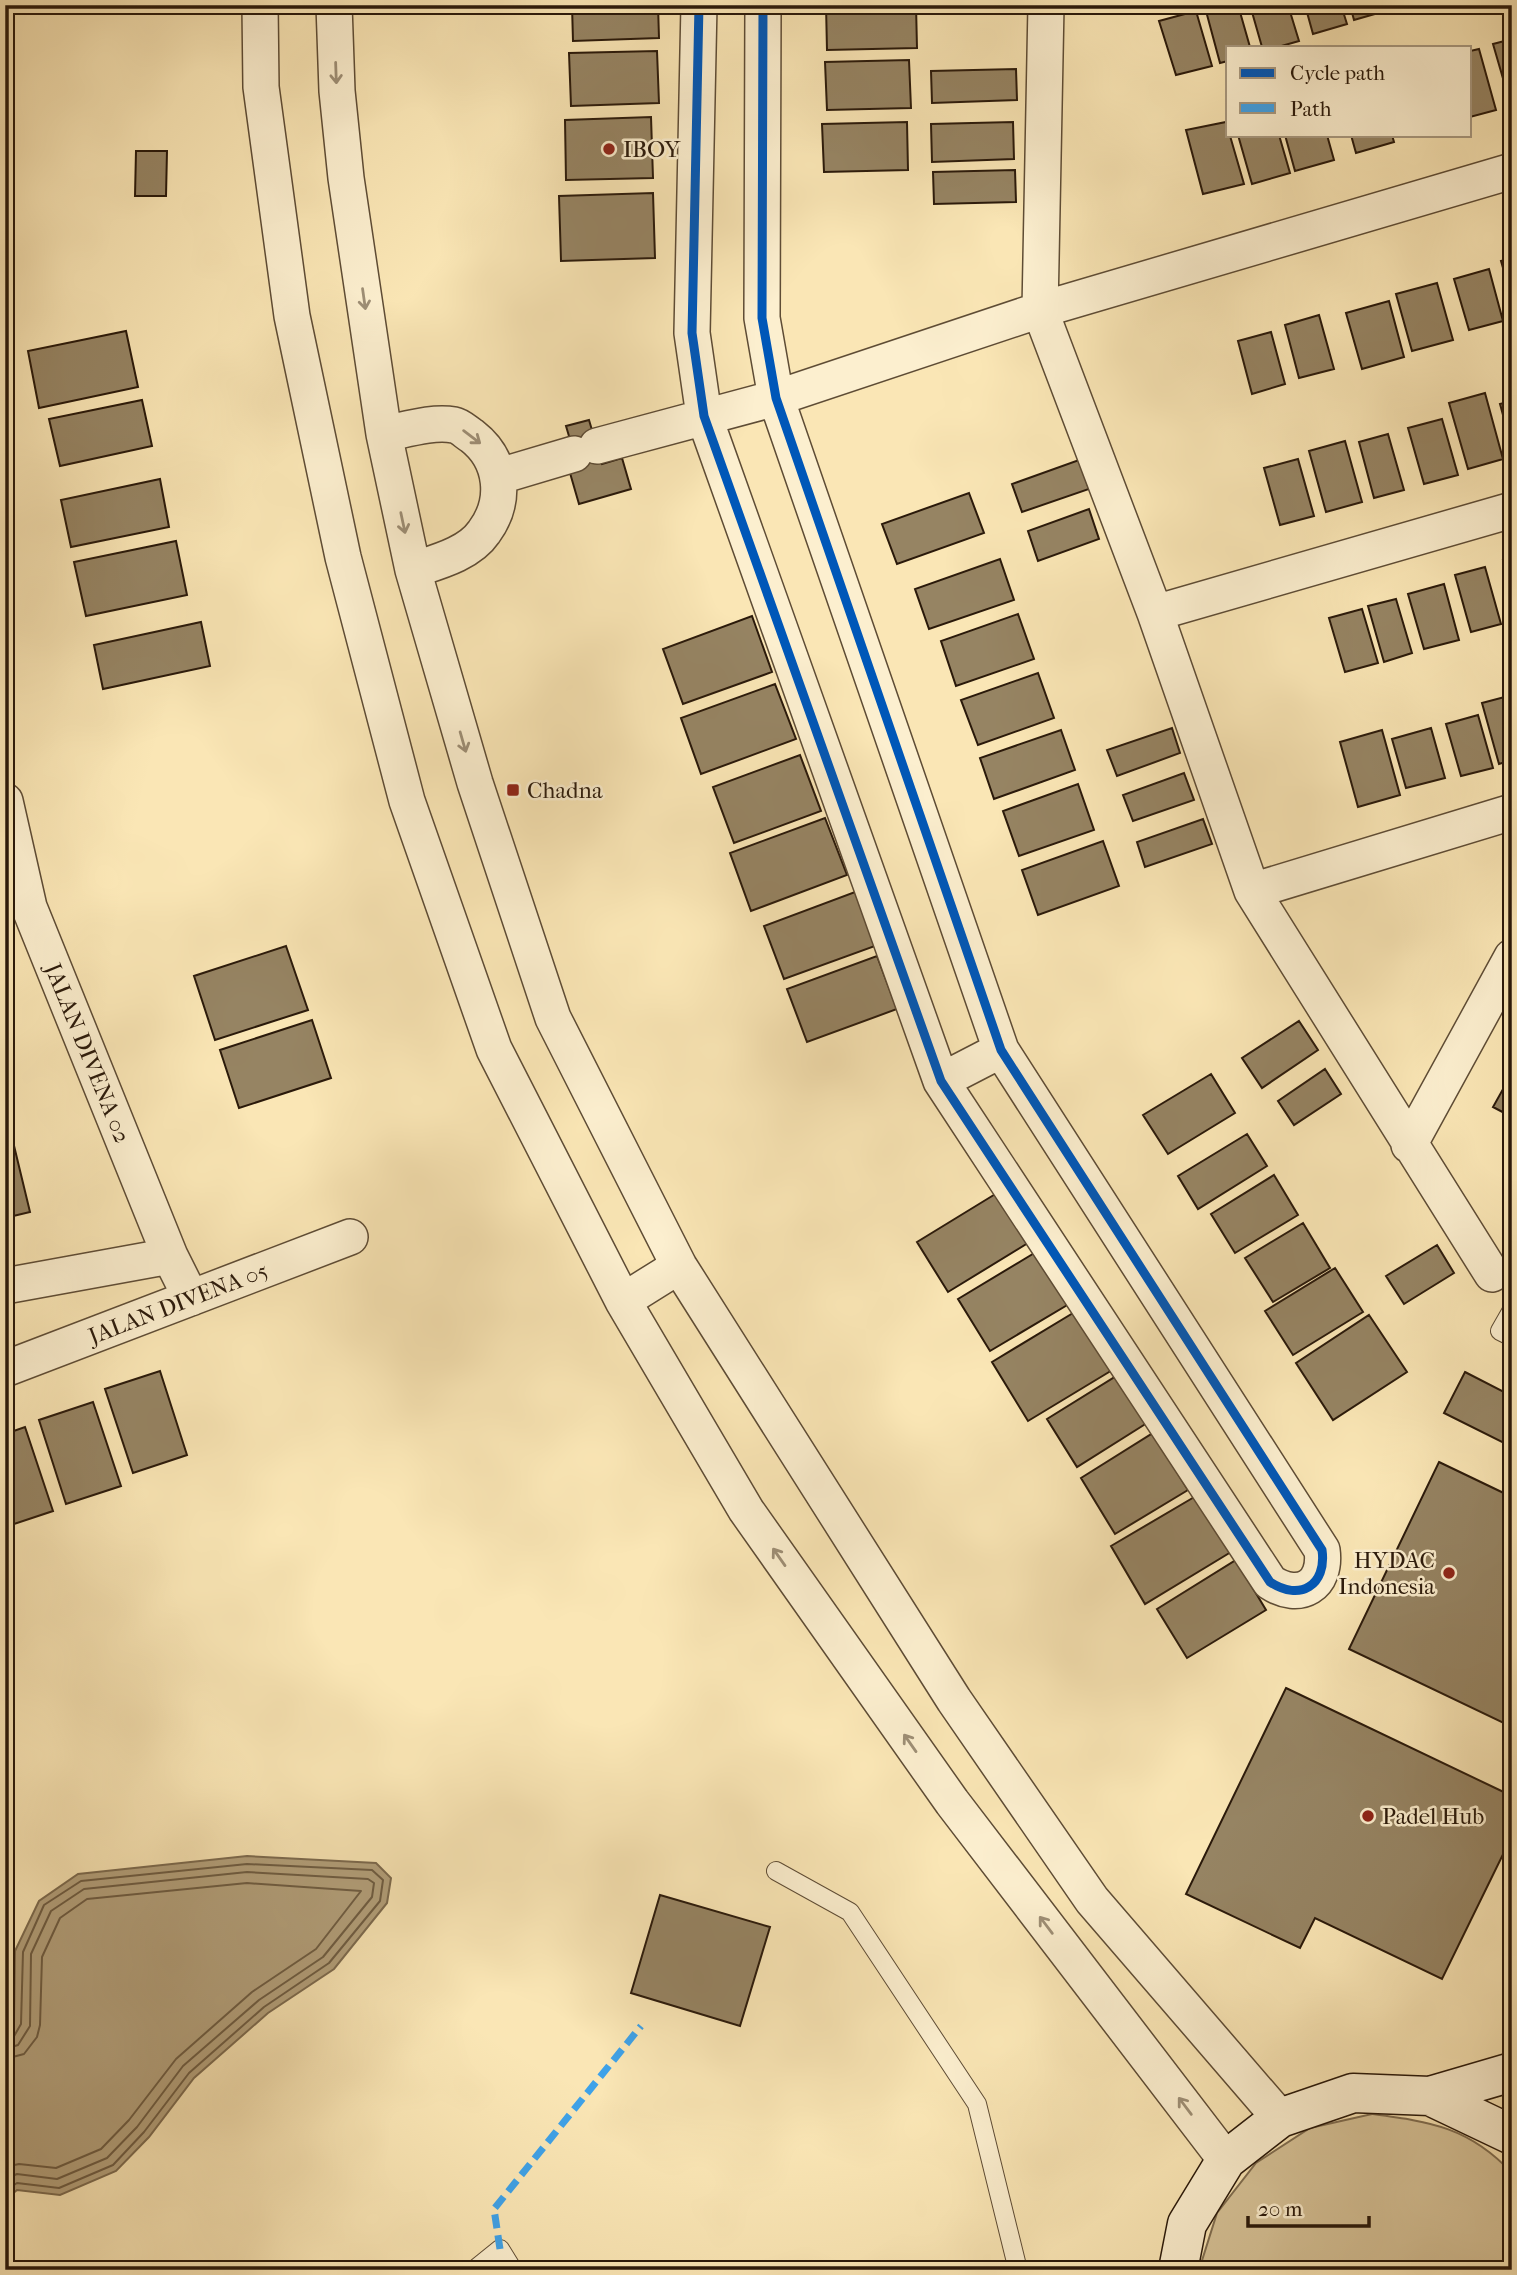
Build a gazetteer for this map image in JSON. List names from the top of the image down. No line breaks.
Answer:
{"streets":{"street":["JALAN DIVENA 02","JALAN DIVENA 05"]},"crossings":[["JALAN DIVENA 02","JALAN DIVENA 05"]],"places":{"other":["IBOY","HYDAC Indonesia","Padel Hub"],"transit":["Chadna"]},"legend":["Cycle path","Path"],"scale_bar":"20 m"}
